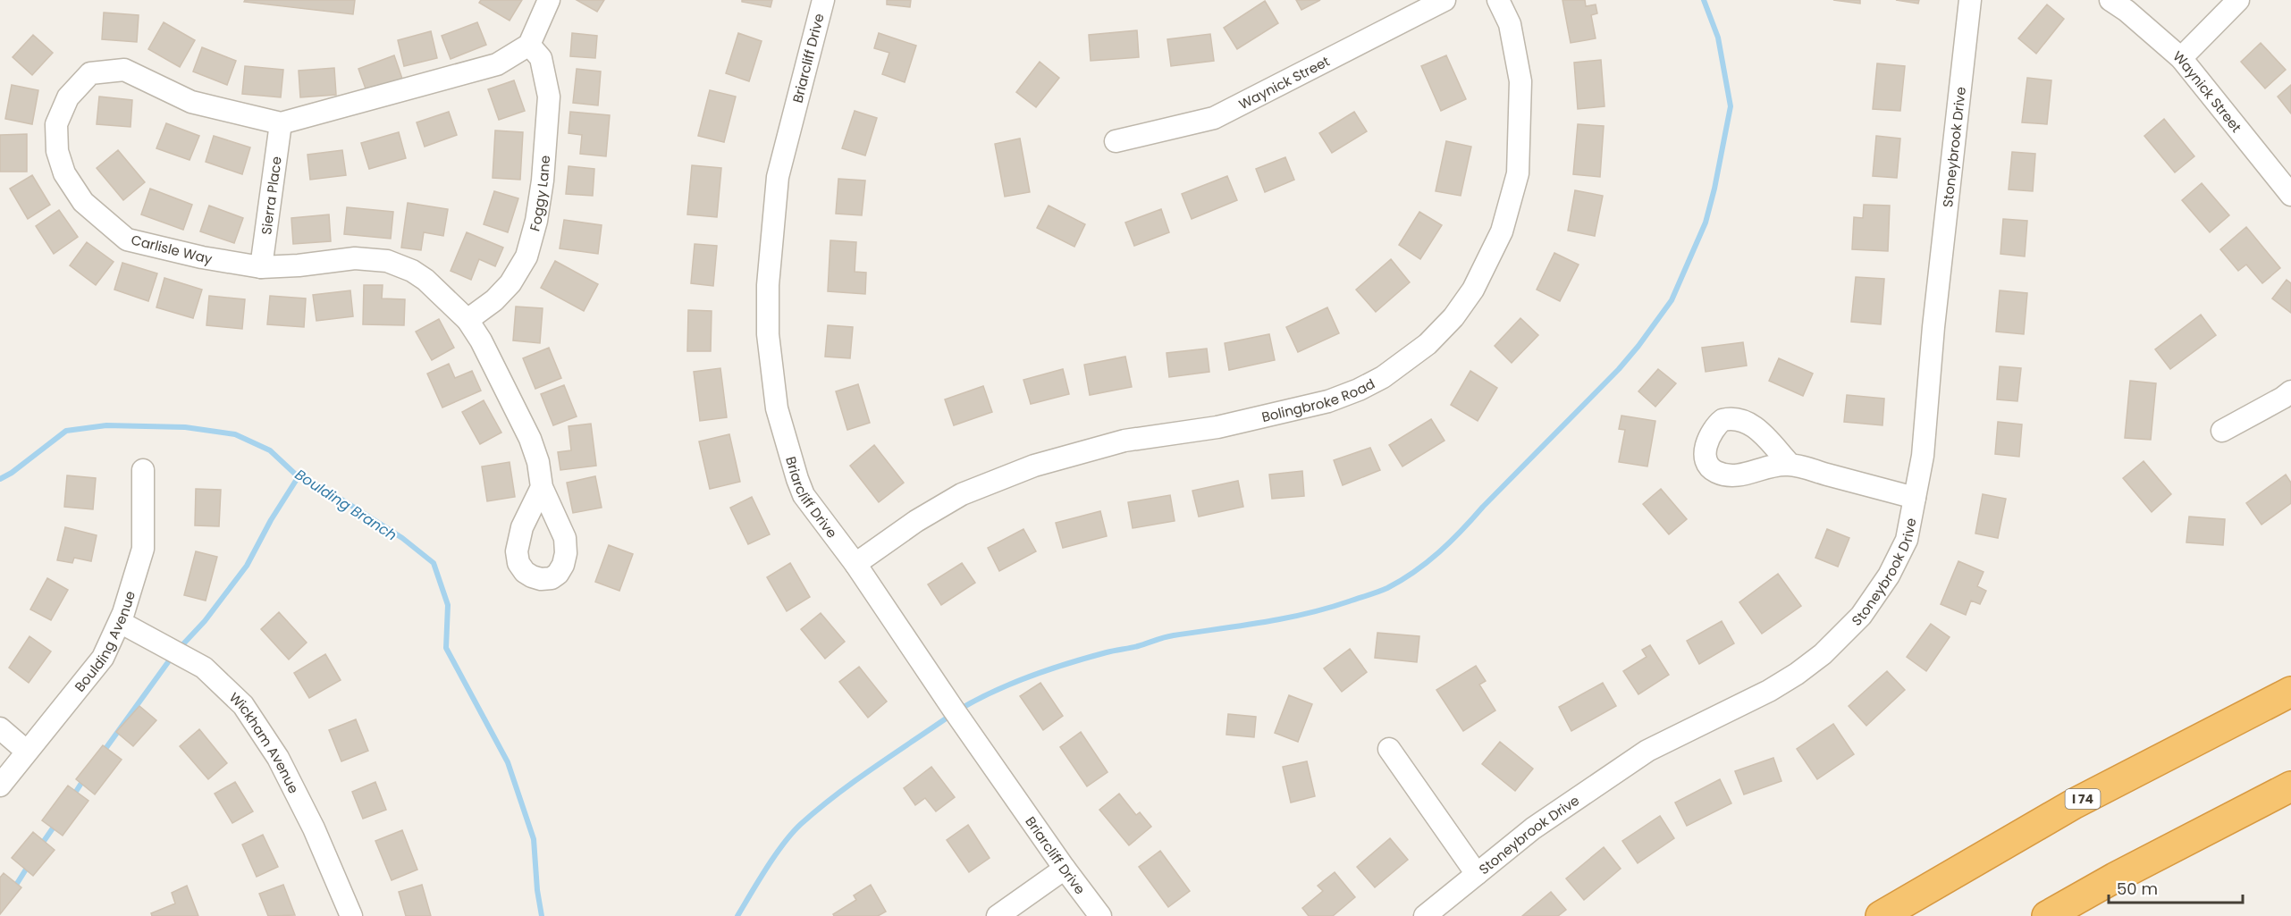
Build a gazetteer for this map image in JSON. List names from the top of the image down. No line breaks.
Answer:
{"streets":{"highway":["I 74"],"street":["Briarcliff Drive","Waynick Street","Stoneybrook Drive","Foggy Lane","Sierra Place","Carlisle Way","Bolingbroke Road","Boulding Avenue","Wickham Avenue"]},"crossings":[["Briarcliff Drive","Bolingbroke Road"],["Foggy Lane","Carlisle Way"],["Sierra Place","Carlisle Way"],["Boulding Avenue","Wickham Avenue"]],"water":["Boulding Branch"],"scale_bar":"50 m"}
